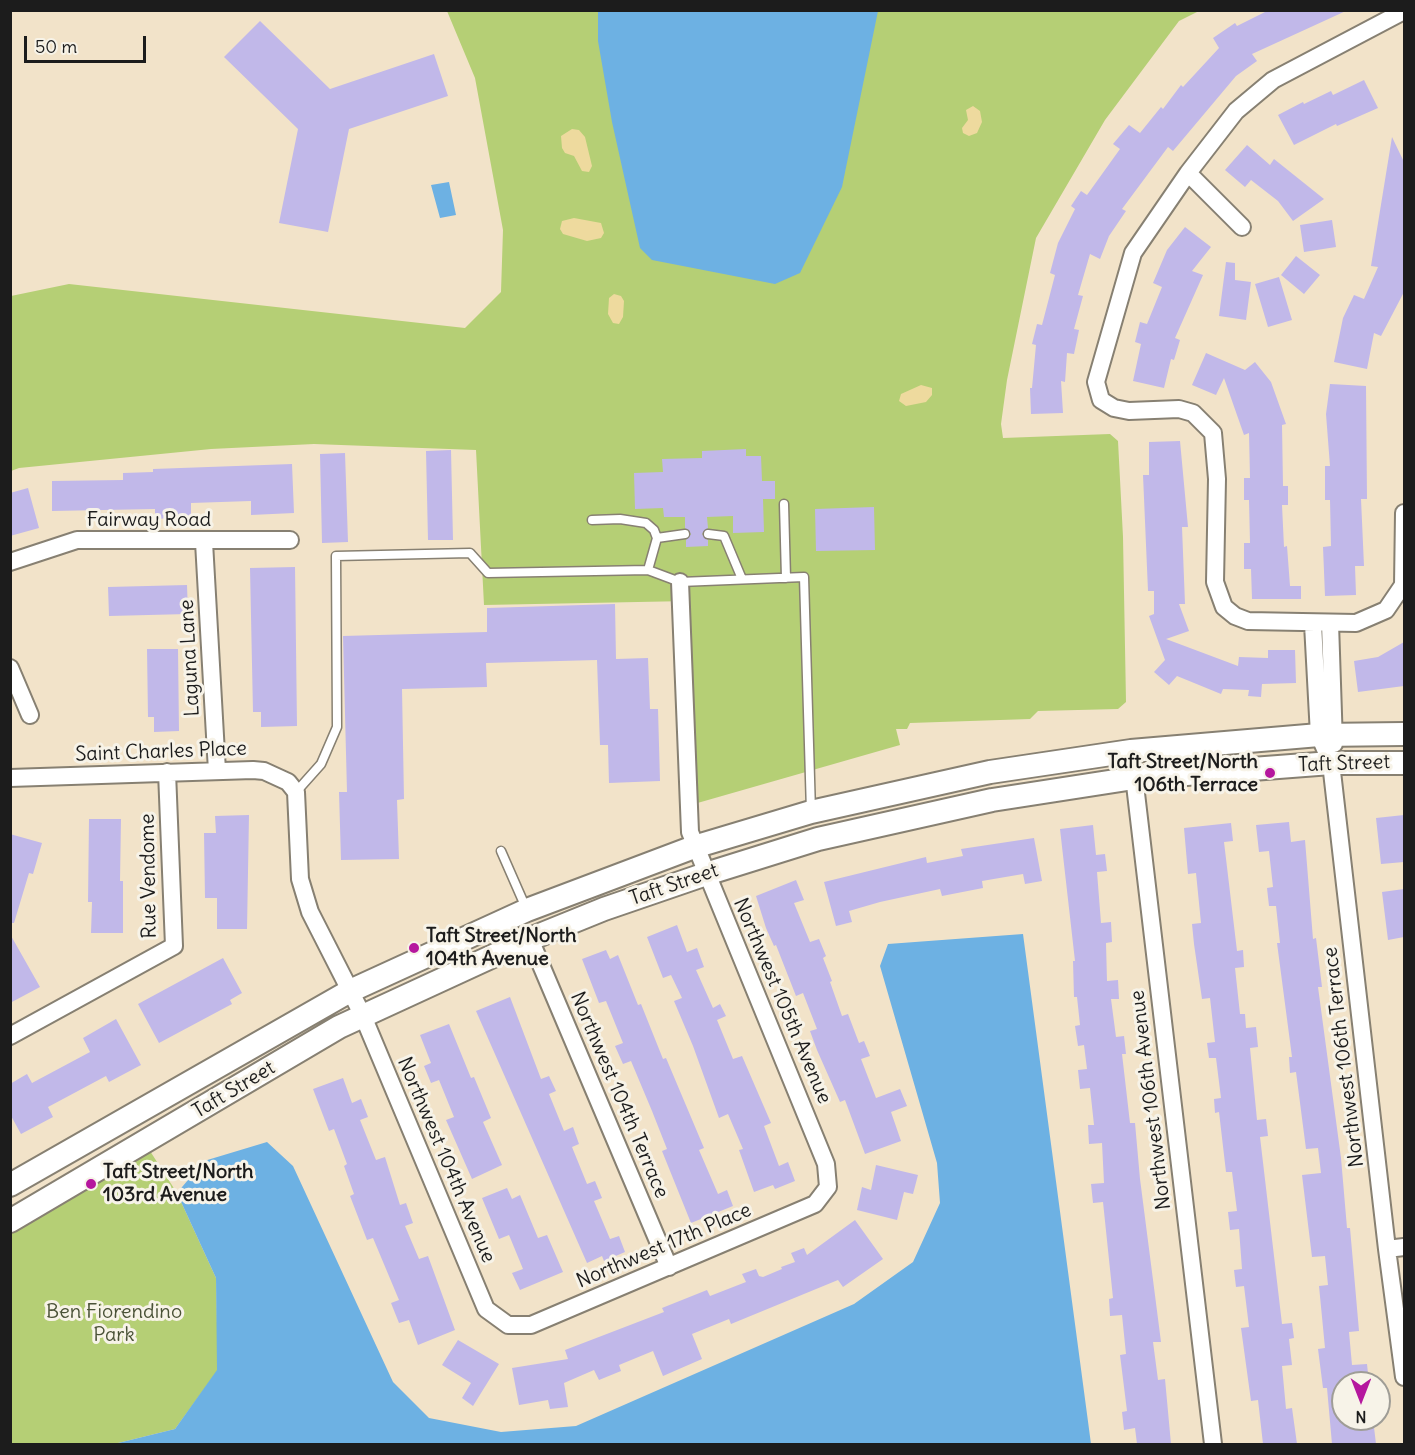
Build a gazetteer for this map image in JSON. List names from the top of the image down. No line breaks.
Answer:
{"streets":{"street":["Fairway Road","Laguna Lane","Saint Charles Place","Taft Street","Rue Vendome","Northwest 105th Avenue","Northwest 106th Terrace","Northwest 104th Terrace","Northwest 106th Avenue","Northwest 104th Avenue","Northwest 17th Place"]},"crossings":[["Fairway Road","Laguna Lane"],["Laguna Lane","Saint Charles Place"],["Saint Charles Place","Rue Vendome"],["Taft Street","Northwest 105th Avenue"],["Taft Street","Northwest 106th Terrace"],["Taft Street","Northwest 104th Terrace"],["Taft Street","Northwest 106th Avenue"],["Taft Street","Northwest 104th Avenue"],["Northwest 105th Avenue","Northwest 17th Place"],["Northwest 104th Terrace","Northwest 17th Place"],["Northwest 104th Avenue","Northwest 17th Place"]],"parks":["Ben Fiorendino Park"],"places":["Taft Street/North 106th Terrace","Taft Street/North 104th Avenue","Taft Street/North 103rd Avenue"],"scale_bar":"50 m","north":"bottom"}
